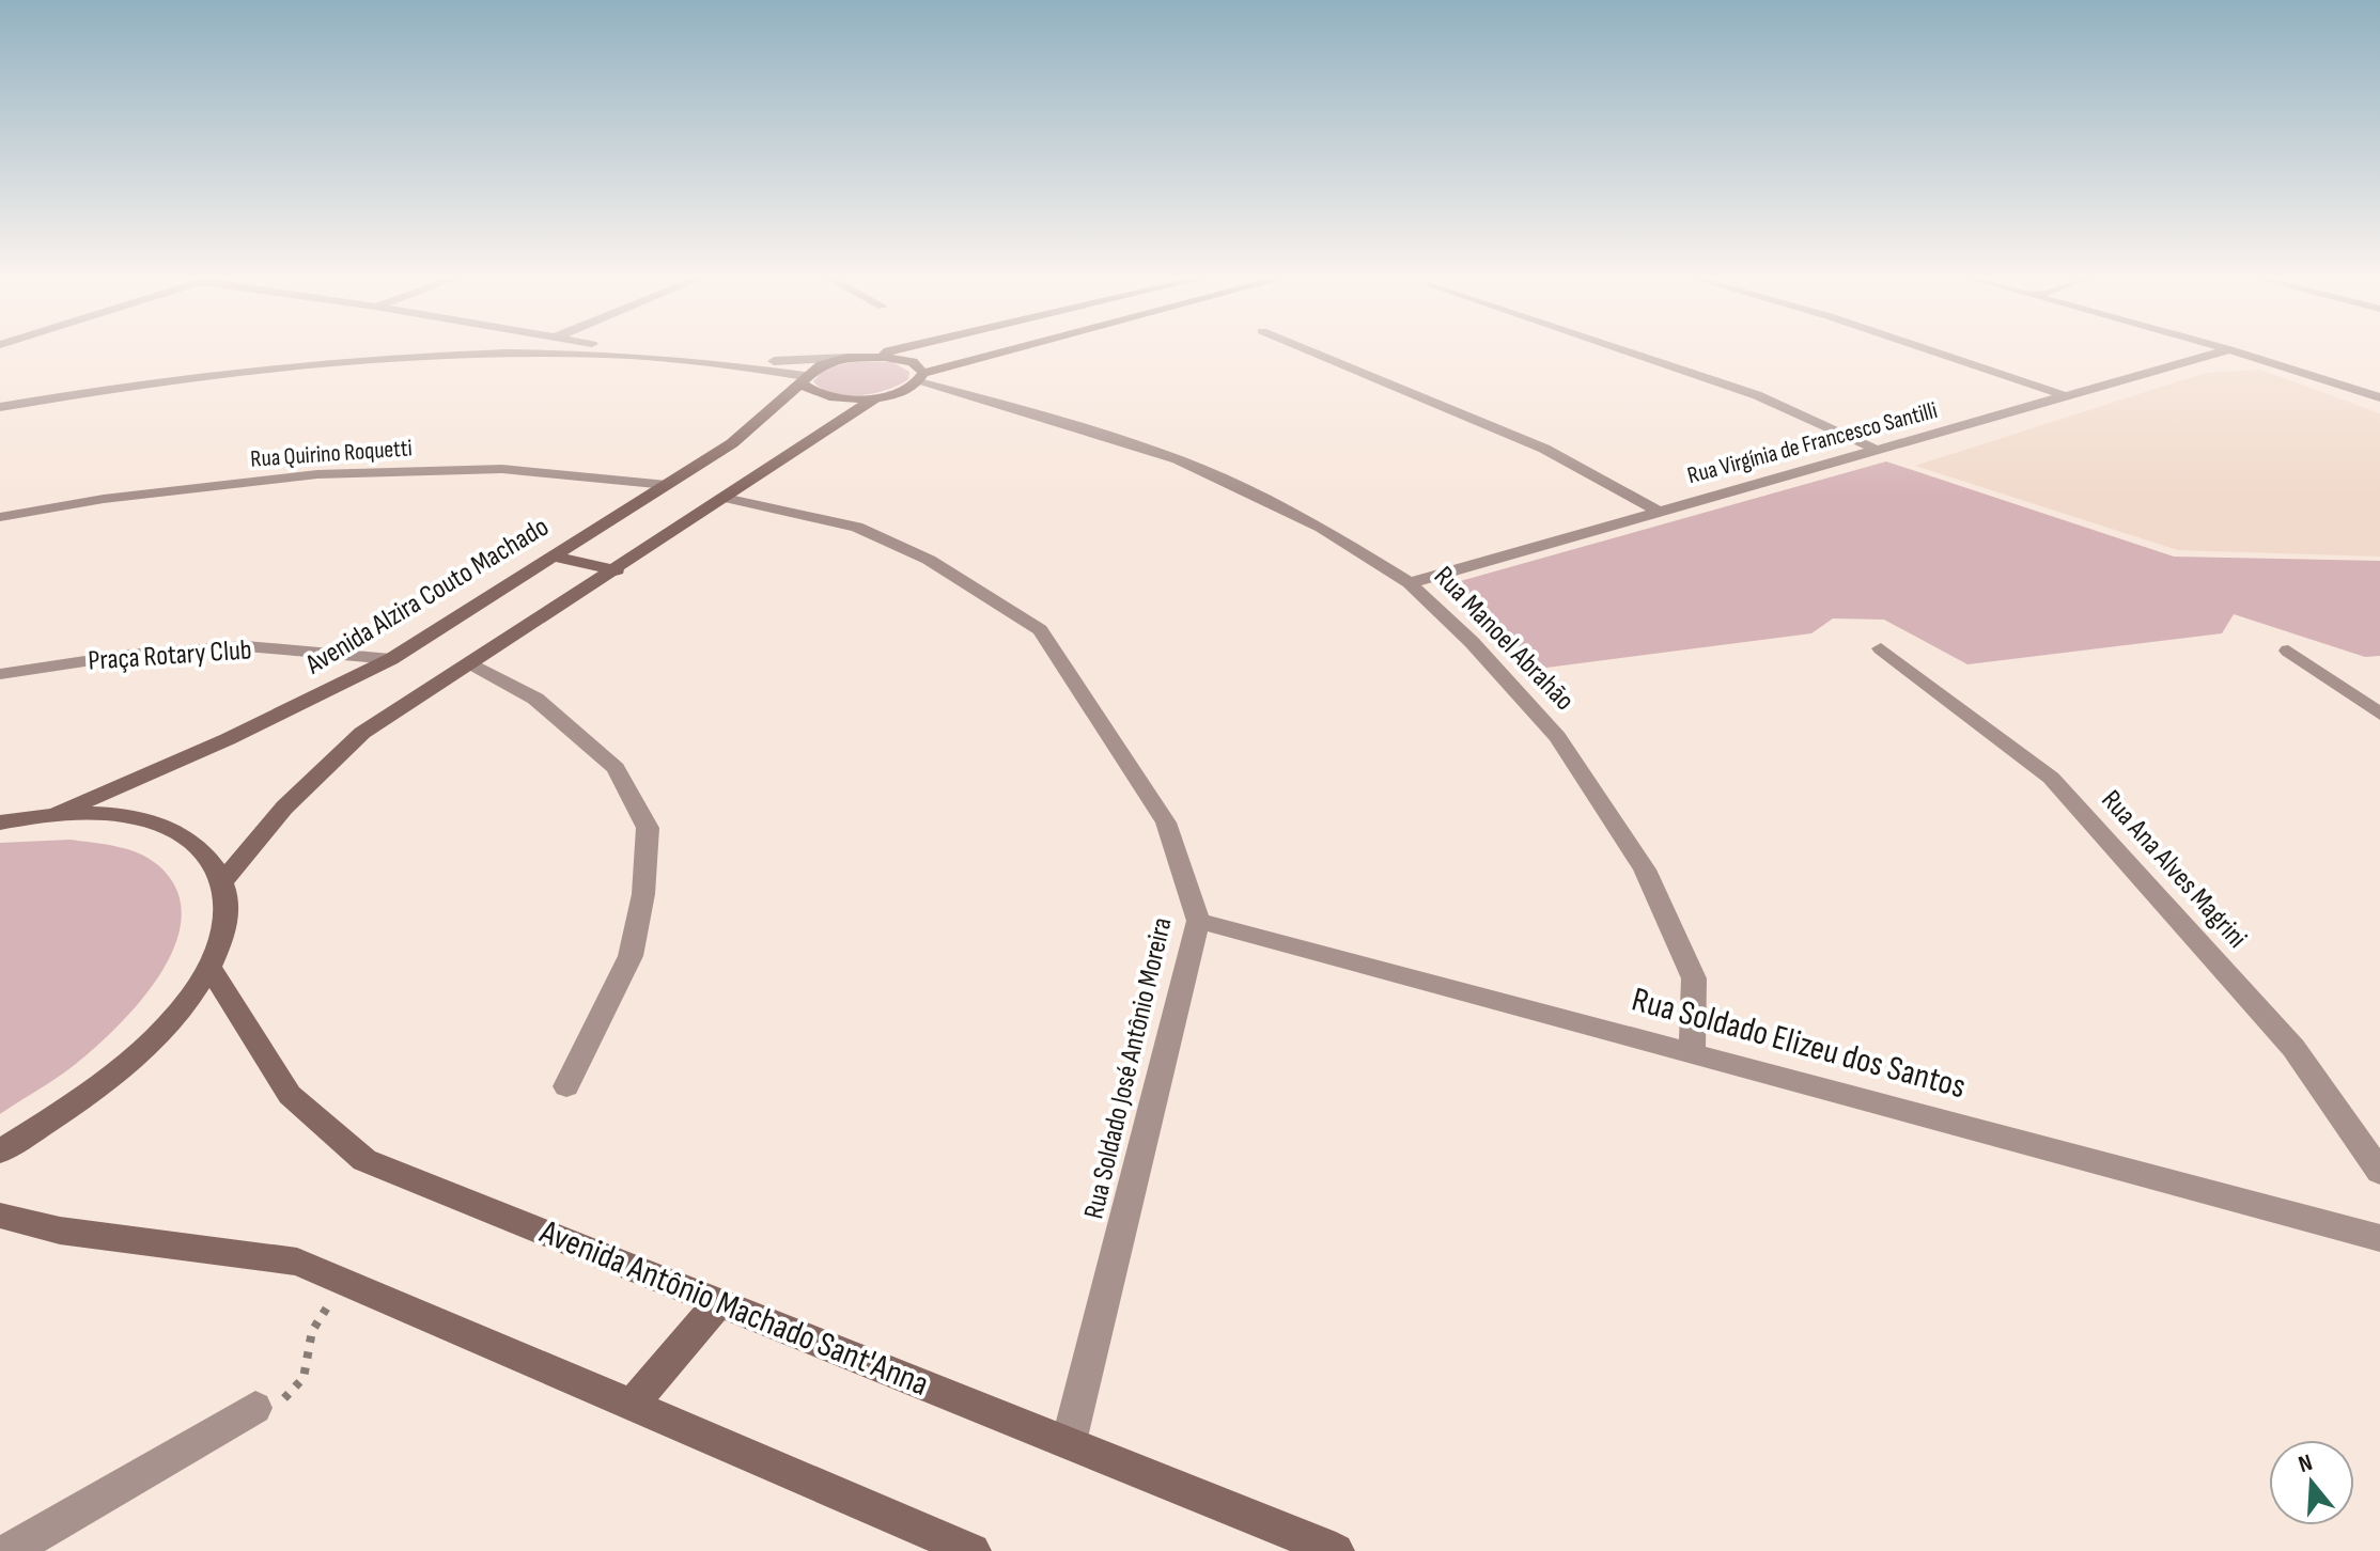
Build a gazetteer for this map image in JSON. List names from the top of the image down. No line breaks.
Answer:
{"streets":{"street":["Rua Virgínia de Francesco Santilli","Rua Quirino Roquetti","Avenida Alzira Couto Machado","Rua Manoel Abrahão","Praça Rotary Club","Rua Ana Alves Magrini","Rua Soldado Elizeu dos Santos","Rua Soldado José Antônio Moreira","Avenida Antônio Machado Sant'Anna"]},"crossings":[["Rua Virgínia de Francesco Santilli","Rua Manoel Abrahão"],["Rua Quirino Roquetti","Avenida Alzira Couto Machado"],["Avenida Alzira Couto Machado","Praça Rotary Club"],["Rua Manoel Abrahão","Rua Soldado Elizeu dos Santos"],["Rua Soldado Elizeu dos Santos","Rua Soldado José Antônio Moreira"],["Rua Soldado José Antônio Moreira","Avenida Antônio Machado Sant'Anna"]],"north":"top"}
